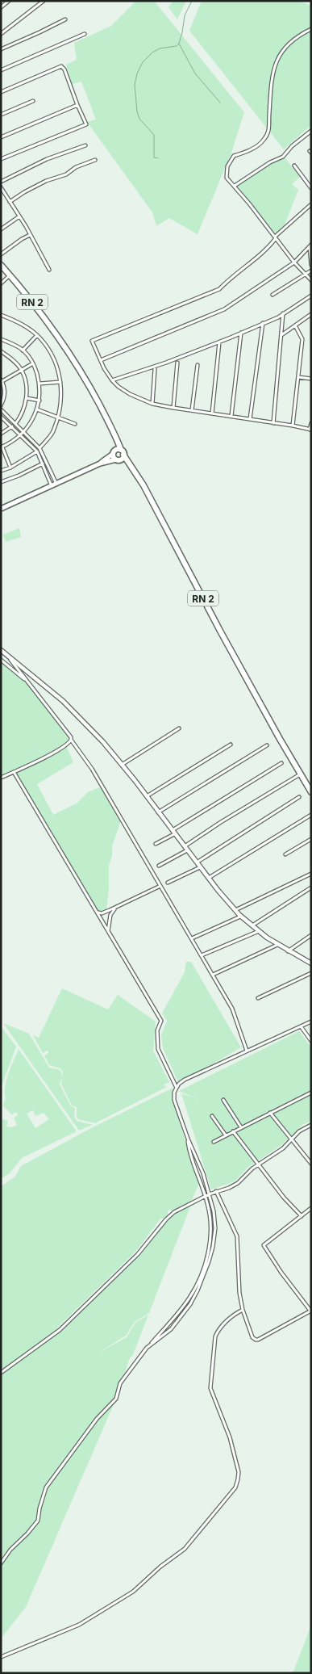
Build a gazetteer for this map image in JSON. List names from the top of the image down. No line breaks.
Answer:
{"streets":{"highway":["RN 2"]}}
